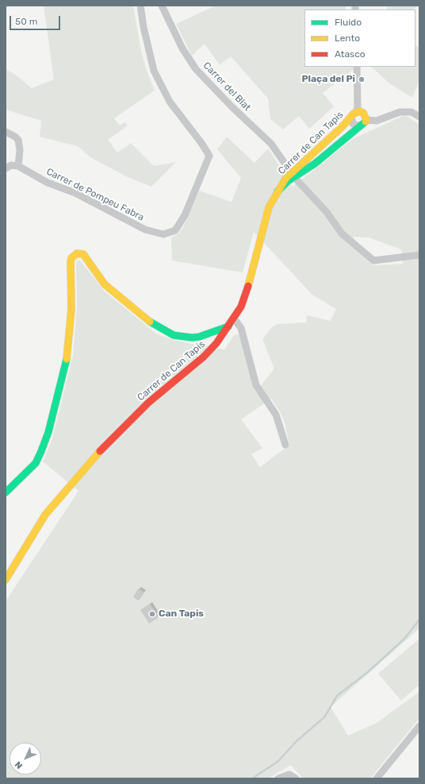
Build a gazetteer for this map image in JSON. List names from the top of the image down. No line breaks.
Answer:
{"streets":{"street":["Carrer del Blat","Carrer de Can Tapis","Carrer de Pompeu Fabra"]},"crossings":[["Carrer del Blat","Carrer de Can Tapis"]],"places":["Plaça del Pi","Can Tapis"],"legend":["Fluido","Lento","Atasco"],"scale_bar":"50 m","north":"bottom left"}
